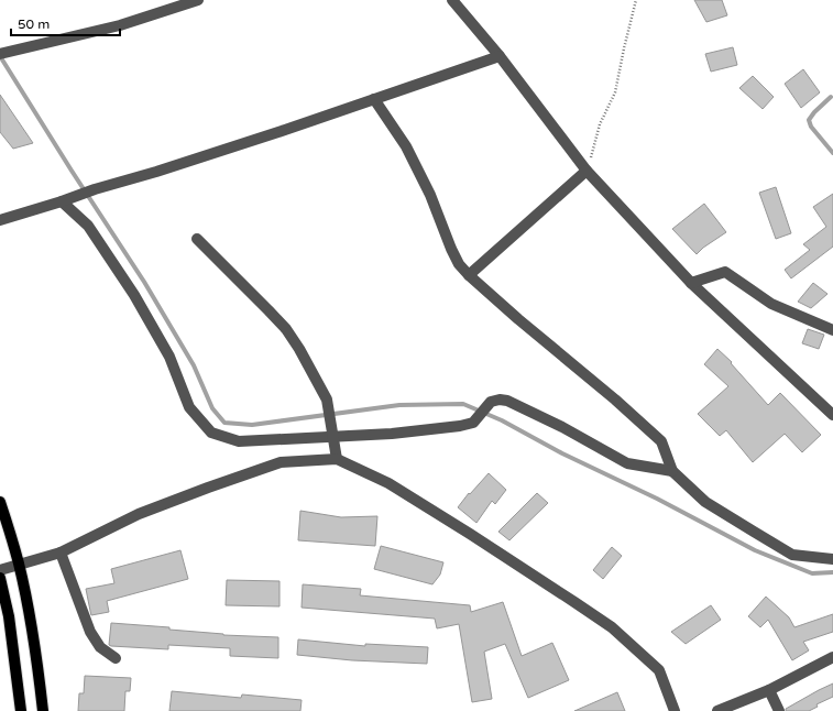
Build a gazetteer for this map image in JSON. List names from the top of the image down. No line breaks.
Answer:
{"scale_bar":"50 m"}
